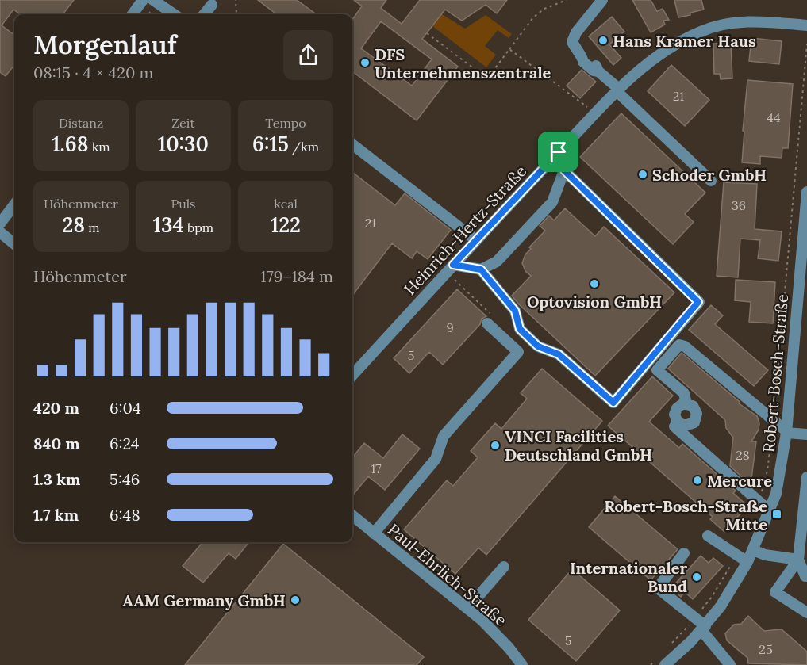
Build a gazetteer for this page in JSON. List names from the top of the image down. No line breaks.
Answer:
{"streets":{"street":["Heinrich-Hertz-Straße","Robert-Bosch-Straße","Paul-Ehrlich-Straße"]},"places":{"other":["Hans Kramer Haus","DFS Unternehmenszentrale","Schoder GmbH","Optovision GmbH","VINCI Facilities Deutschland GmbH","Mercure","Internationaler Bund","AAM Germany GmbH"],"transit":["Robert-Bosch-Straße Mitte"]},"house_numbers":["21","44","36","21","9","5","28","17","5","25"],"page":{"heading":["Morgenlauf","08:15 · 4 × 420 m"],"stats":[["Distanz","1.68 km"],["Zeit","10:30"],["Tempo","6:15 /km"],["Höhenmeter","28 m"],["Puls","134 bpm"],["kcal","122"]],"chart":["Höhenmeter","179–184 m"],"list":[{"name":"420 m","note":"6:04"},{"name":"840 m","note":"6:24"},{"name":"1.3 km","note":"5:46"},{"name":"1.7 km","note":"6:48"}]}}
